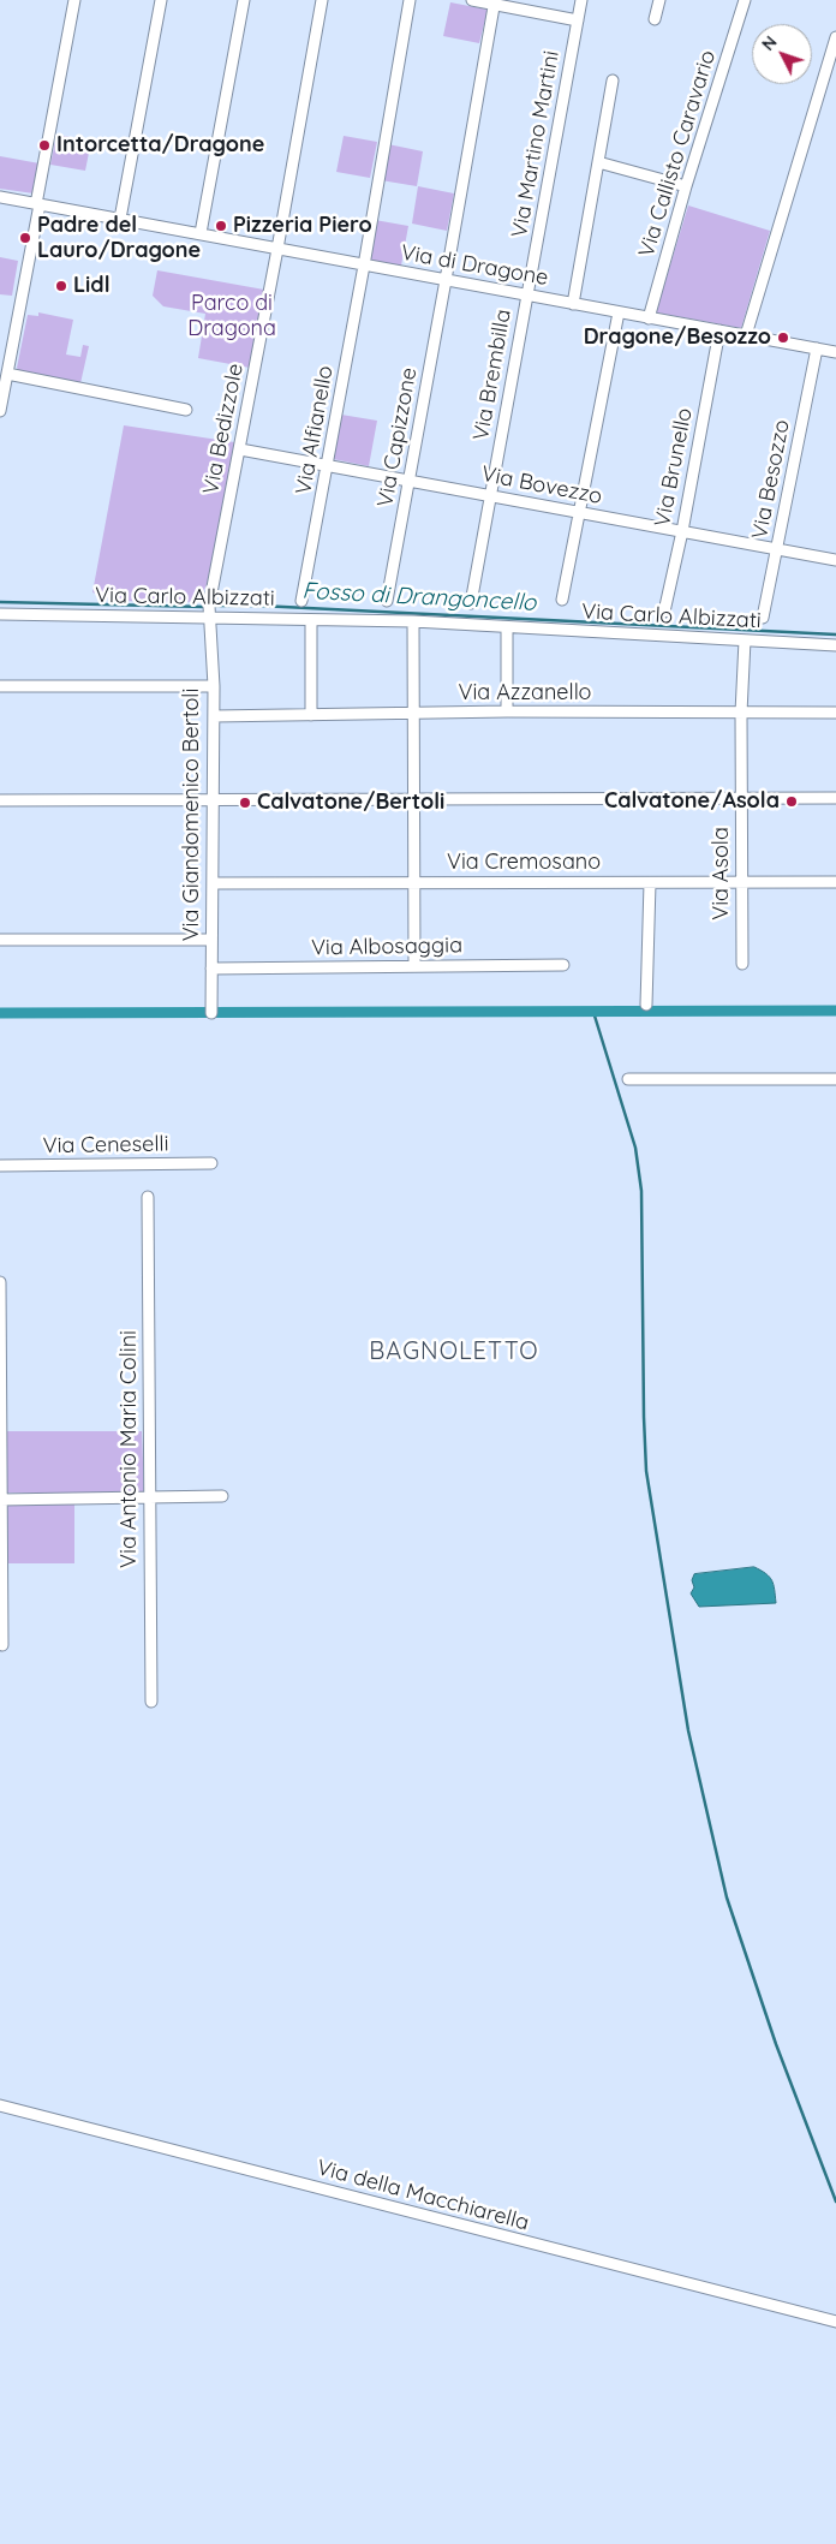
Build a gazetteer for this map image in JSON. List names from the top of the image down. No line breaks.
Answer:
{"streets":{"street":["Via Martino Martini","Via Callisto Caravario","Via di Dragone","Via Brembilla","Via Bedizzole","Via Alfianello","Via Capizzone","Via Brunello","Via Besozzo","Via Bovezzo","Via Carlo Albizzati","Via Azzanello","Via Giandomenico Bertoli","Via Cremosano","Via Asola","Via Albosaggia","Via Ceneselli","Via Antonio Maria Colini","Via della Macchiarella"]},"crossings":[["Via Martino Martini","Via di Dragone"],["Via Martino Martini","Via Brembilla"],["Via Callisto Caravario","Via di Dragone"],["Via di Dragone","Via Brembilla"],["Via di Dragone","Via Bedizzole"],["Via di Dragone","Via Alfianello"],["Via di Dragone","Via Capizzone"],["Via di Dragone","Via Brunello"],["Via di Dragone","Via Besozzo"],["Via Brembilla","Via Bovezzo"],["Via Bedizzole","Via Bovezzo"],["Via Bedizzole","Via Carlo Albizzati"],["Via Bedizzole","Via Giandomenico Bertoli"],["Via Alfianello","Via Bovezzo"],["Via Capizzone","Via Bovezzo"],["Via Brunello","Via Bovezzo"],["Via Besozzo","Via Bovezzo"],["Via Carlo Albizzati","Via Giandomenico Bertoli"],["Via Carlo Albizzati","Via Asola"],["Via Azzanello","Via Giandomenico Bertoli"],["Via Azzanello","Via Asola"],["Via Giandomenico Bertoli","Via Cremosano"],["Via Giandomenico Bertoli","Via Albosaggia"],["Via Cremosano","Via Asola"]],"districts":["BAGNOLETTO"],"water":["Fosso di Drangoncello"],"parks":["Parco di Dragona"],"places":["Intorcetta/Dragone","Pizzeria Piero","Padre del Lauro/Dragone","Lidl","Dragone/Besozzo","Calvatone/Asola","Calvatone/Bertoli"],"north":"top left"}
